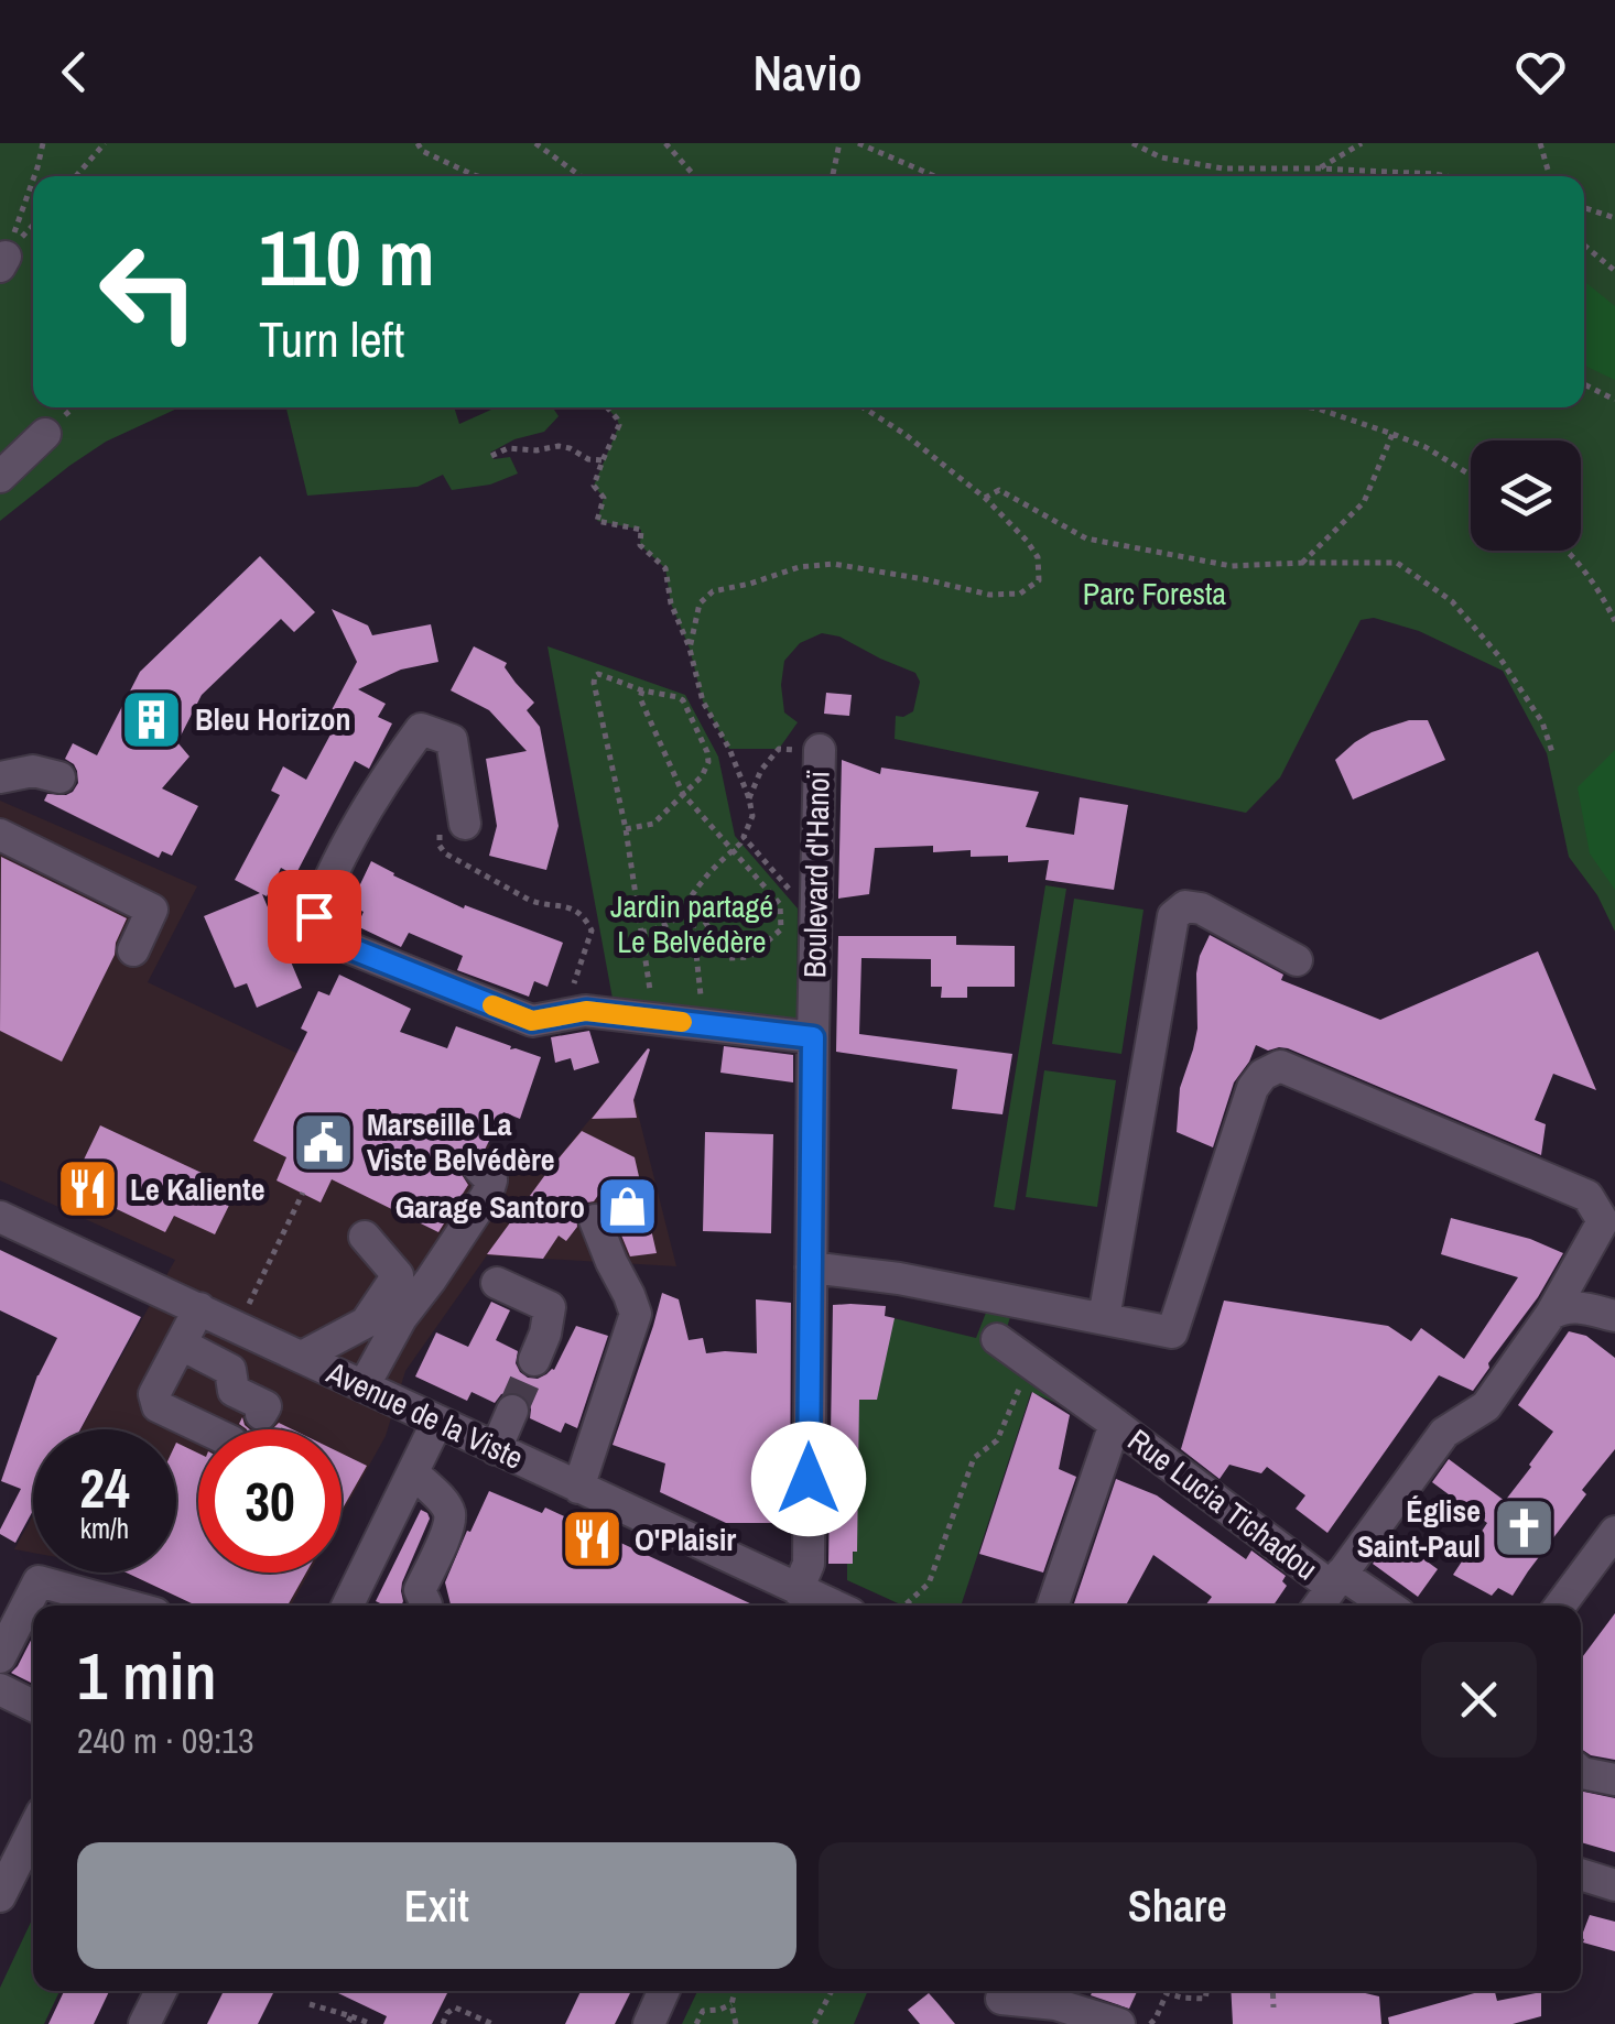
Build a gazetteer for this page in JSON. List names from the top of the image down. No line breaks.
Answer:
{"streets":{"street":["Boulevard d'Hanoï","Avenue de la Viste","Rue Lucia Tichadou"]},"crossings":[["Boulevard d'Hanoï","Avenue de la Viste"]],"parks":["Parc Foresta","Jardin partagé Le Belvédère"],"places":{"building":["Bleu Horizon"],"public building":["Marseille La Viste Belvédère"],"restaurant":["Le Kaliente","O'Plaisir"],"shop":["Garage Santoro"],"church":["Église Saint-Paul"]},"page":{"header":"Navio","turn":["110 m","Turn left"],"speed":"24 km/h","limit":"30","heading":["1 min","240 m · 09:13"],"buttons":["Exit","Share"]}}
